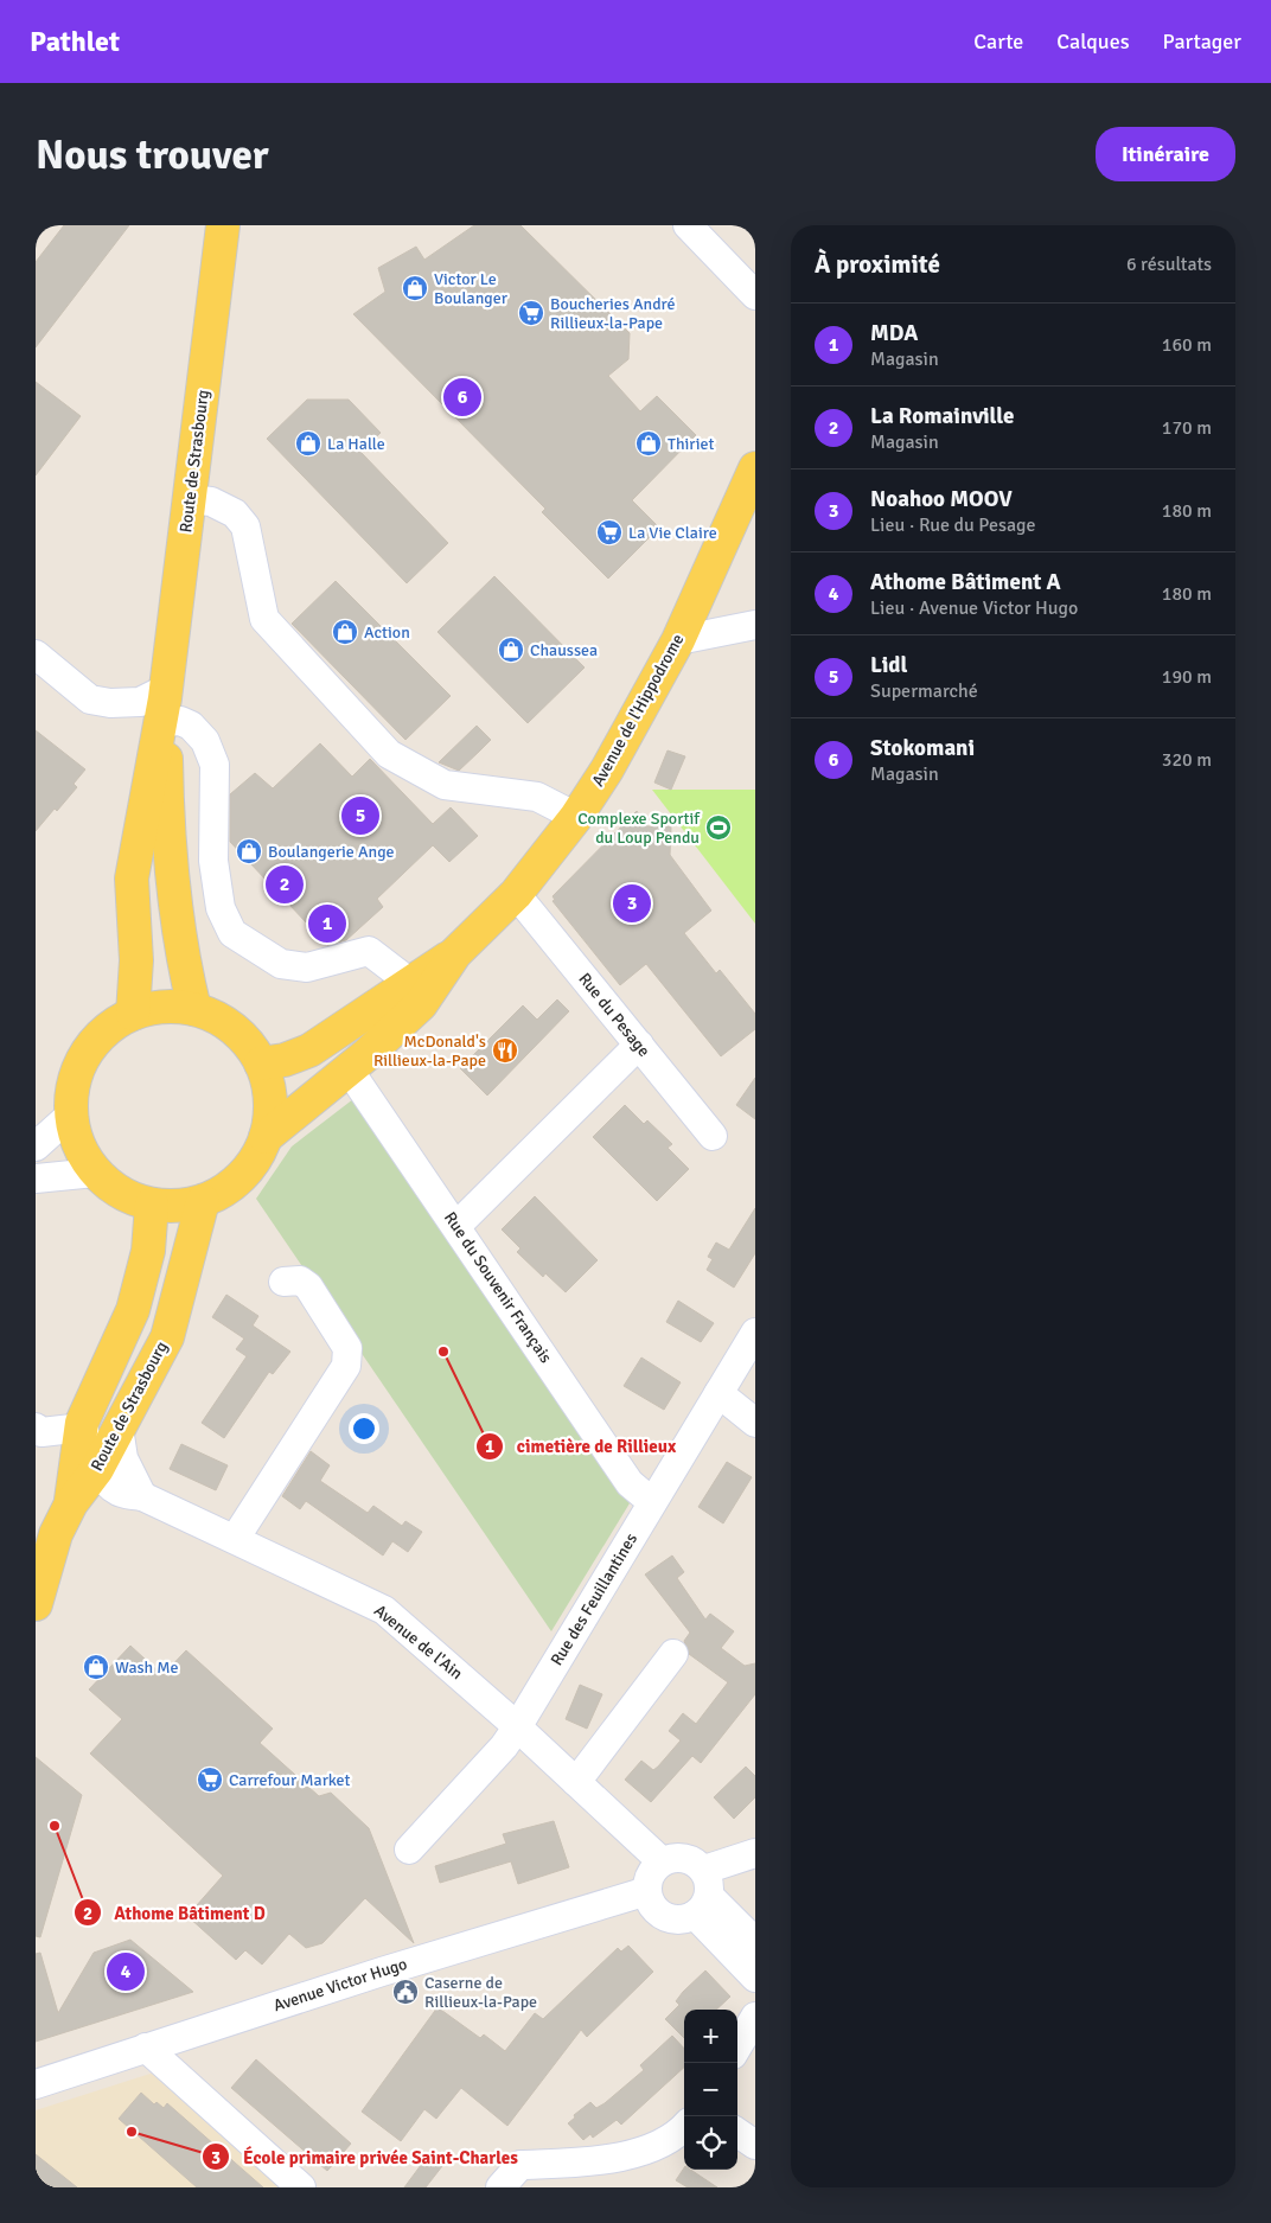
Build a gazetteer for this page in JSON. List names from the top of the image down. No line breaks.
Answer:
{"streets":{"main road":["Route de Strasbourg","Avenue de l'Hippodrome"],"street":["Rue du Pesage","Rue du Souvenir Français","Rue des Feuillantines","Avenue de l'Ain","Avenue Victor Hugo"]},"crossings":[["Route de Strasbourg","Avenue de l'Hippodrome"],["Route de Strasbourg","Avenue de l'Ain"],["Avenue de l'Hippodrome","Rue du Pesage"],["Avenue de l'Hippodrome","Rue du Souvenir Français"],["Rue du Souvenir Français","Rue des Feuillantines"],["Rue des Feuillantines","Avenue de l'Ain"],["Avenue de l'Ain","Avenue Victor Hugo"]],"places":{"shop":["Victor Le Boulanger","La Halle","Thiriet","Action","Chaussea","Boulangerie Ange","Wash Me"],"supermarket":["Boucheries André Rillieux-la-Pape","La Vie Claire","Carrefour Market"],"sports":["Complexe Sportif du Loup Pendu"],"restaurant":["McDonald's Rillieux-la-Pape"],"other":["cimetière de Rillieux","Athome Bâtiment D","École primaire privée Saint-Charles"],"public building":["Caserne de Rillieux-la-Pape"]},"page":{"header":"Pathlet","nav":["Carte","Calques","Partager"],"buttons":"Itinéraire","title":"Nous trouver","heading":["À proximité","6 résultats"],"list":[{"mark":"1","name":"MDA","note":"Magasin","value":"160 m"},{"mark":"2","name":"La Romainville","note":"Magasin","value":"170 m"},{"mark":"3","name":"Noahoo MOOV","note":"Lieu · Rue du Pesage","value":"180 m"},{"mark":"4","name":"Athome Bâtiment A","note":"Lieu · Avenue Victor Hugo","value":"180 m"},{"mark":"5","name":"Lidl","note":"Supermarché","value":"190 m"},{"mark":"6","name":"Stokomani","note":"Magasin","value":"320 m"}],"pins":["6","5","2","3","1","4"],"map_buttons":["+","−"]}}
